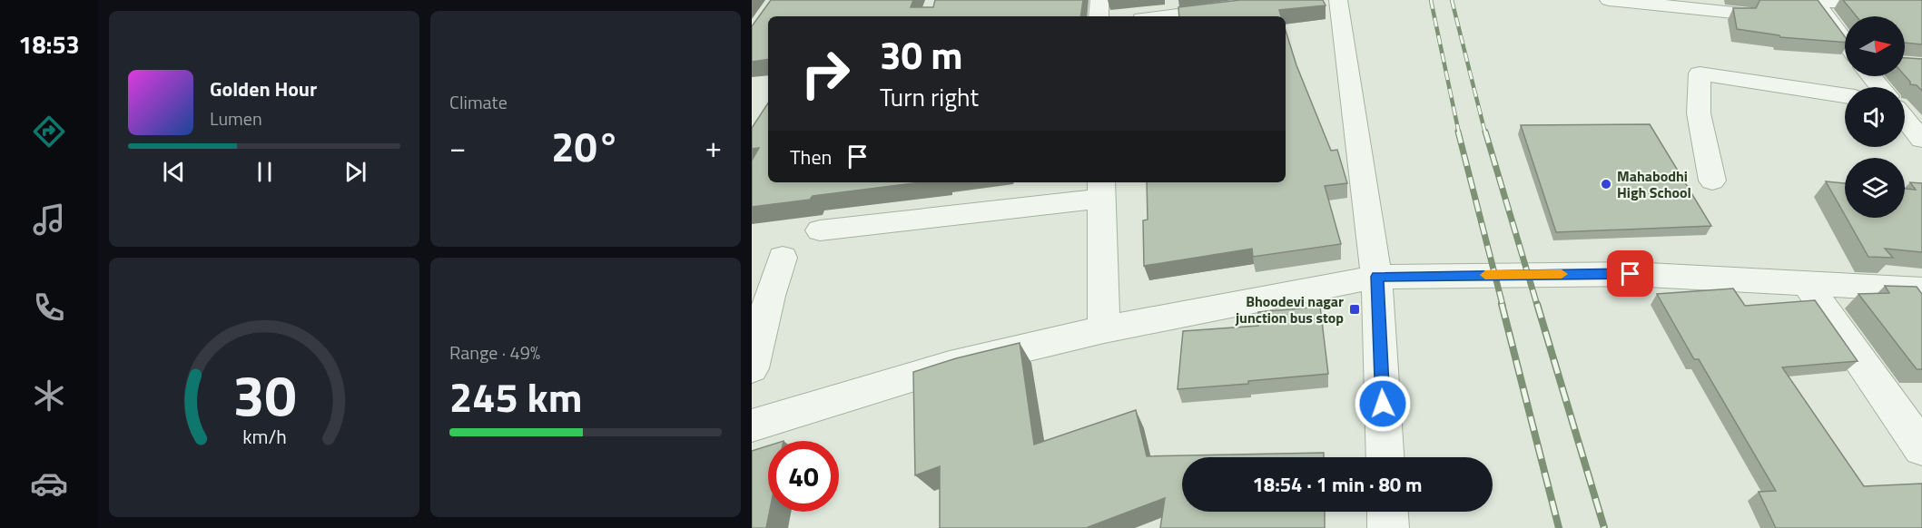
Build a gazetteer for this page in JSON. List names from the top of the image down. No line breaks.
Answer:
{"places":{"other":["Mahabodhi High School"],"transit":["Bhoodevi nagar junction bus stop"]},"north":"right","page":{"tabs":"18:53","tile":["Climate",["Range · 49%","245 km"]],"turn":["30 m","Turn right"],"song":["Golden Hour","Lumen"],"heat":["−","20°","+"],"then":"Then","limit":"40","trip":"18:54 · 1 min · 80 m","gauge":["30","km/h"]}}
